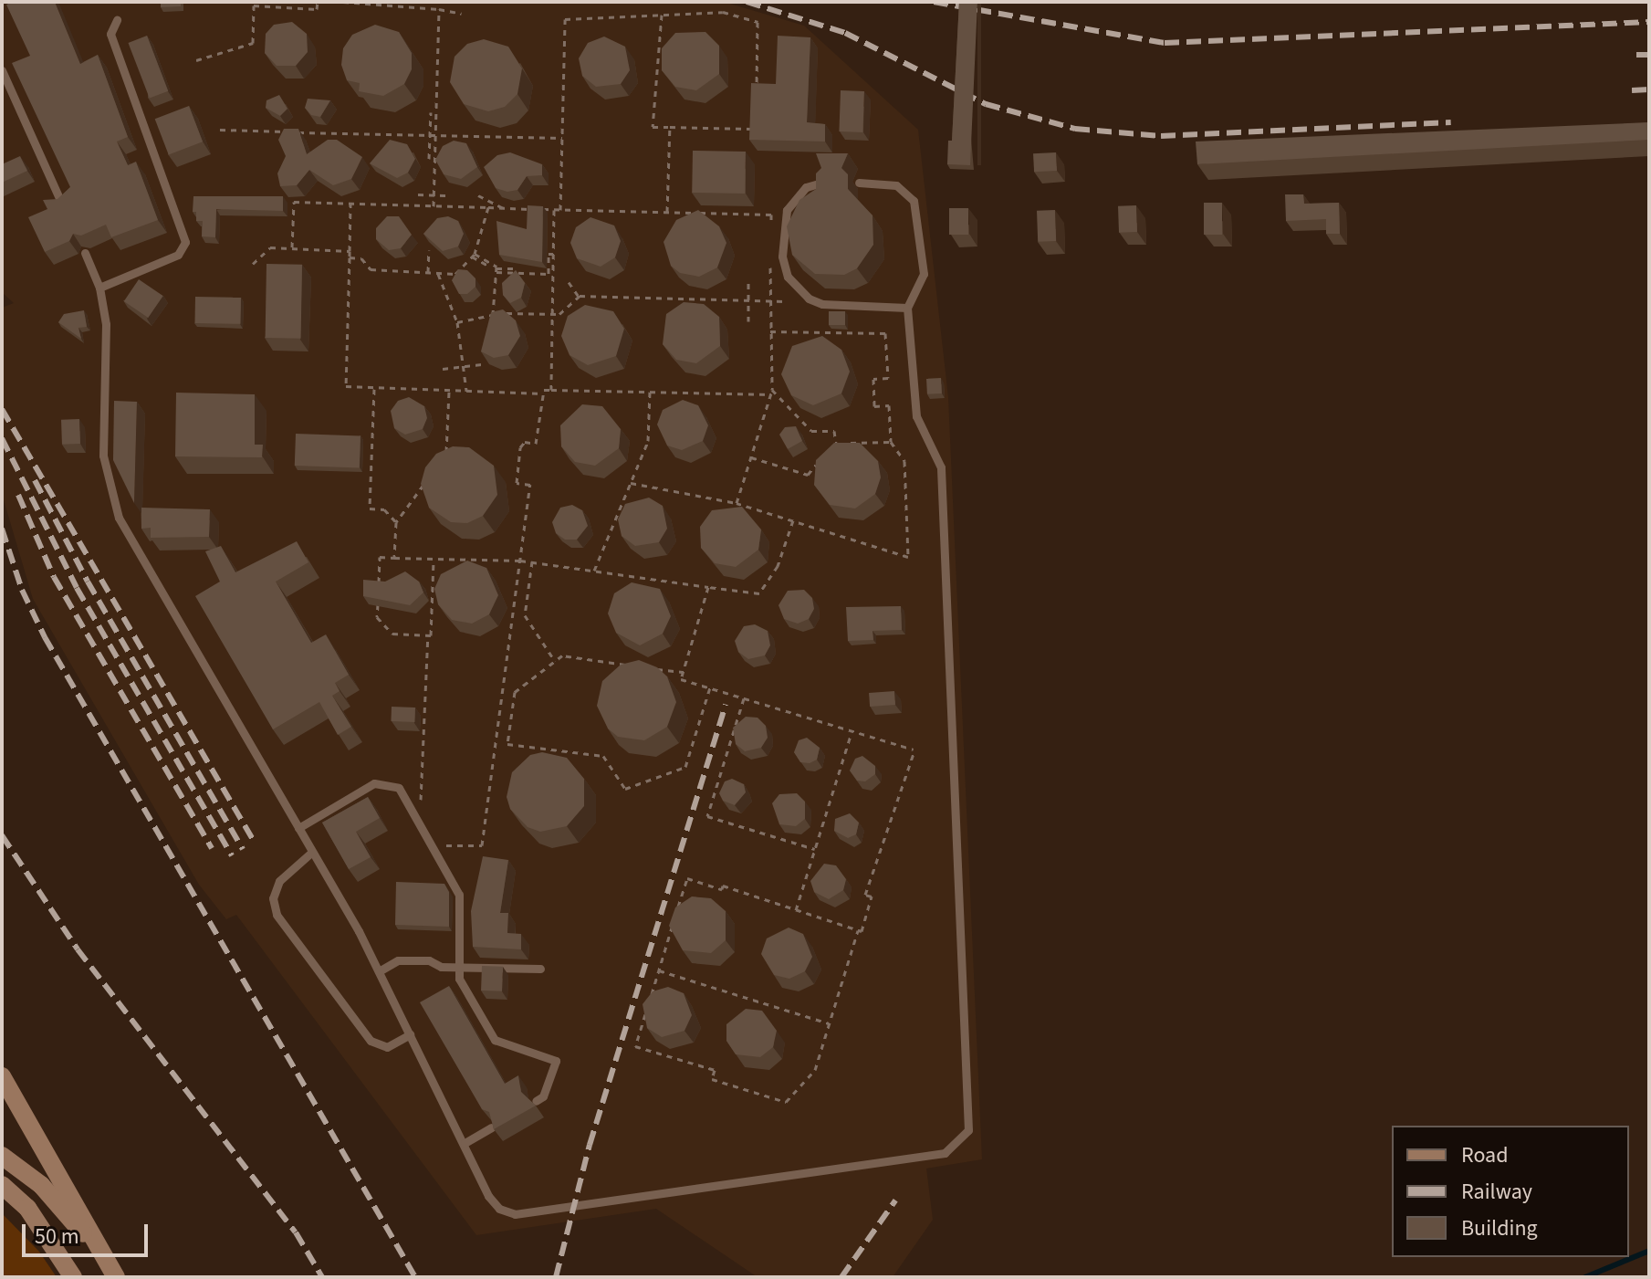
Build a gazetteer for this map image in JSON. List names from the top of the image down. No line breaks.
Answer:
{"legend":["Road","Railway","Building"],"scale_bar":"50 m"}
